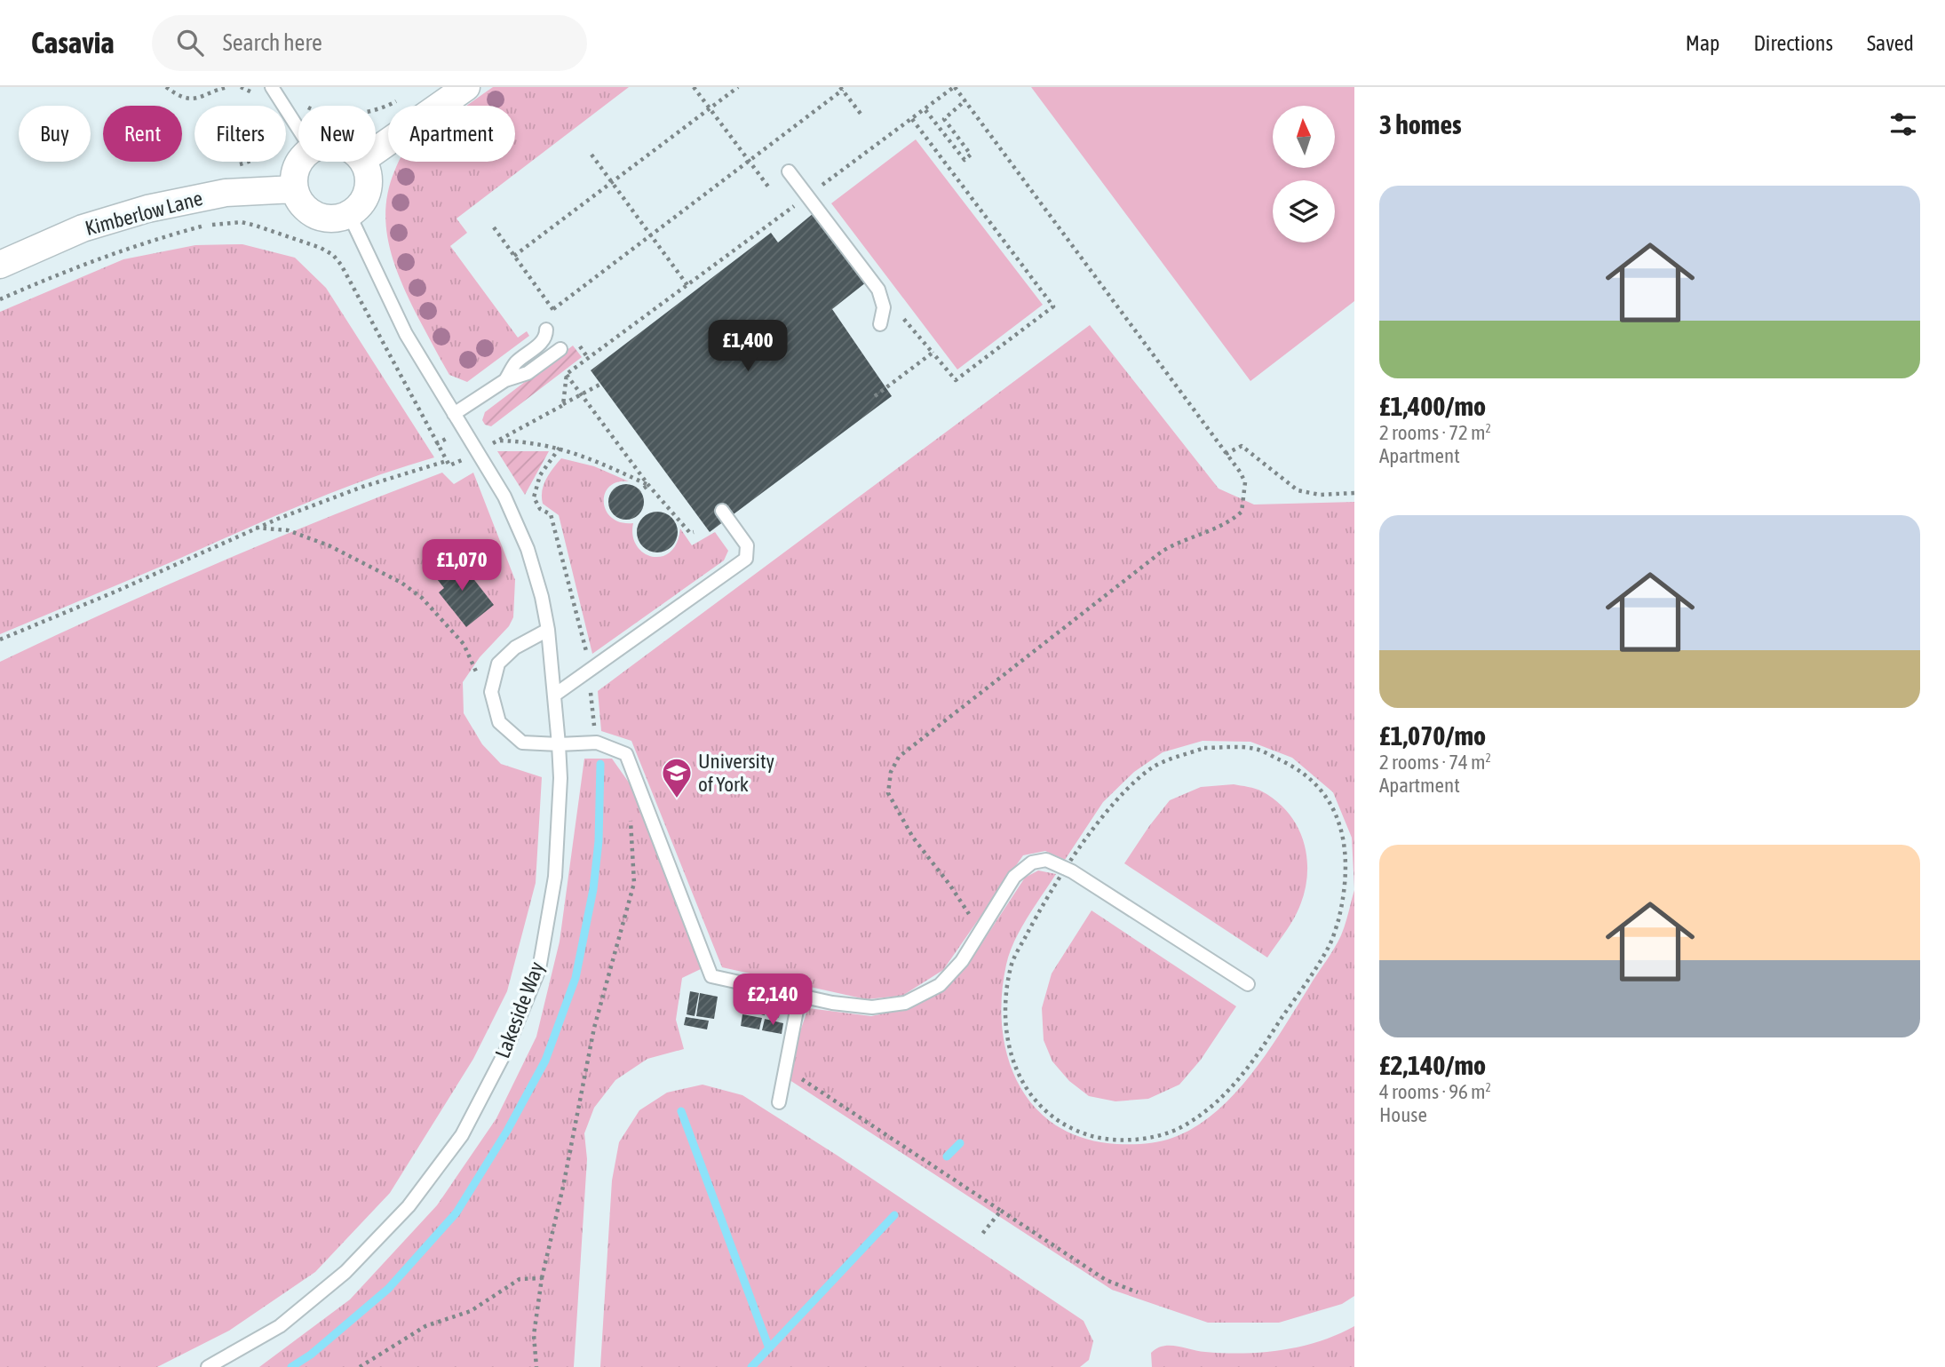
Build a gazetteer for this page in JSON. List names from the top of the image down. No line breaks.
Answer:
{"streets":{"street":["Kimberlow Lane"],"lane":["Lakeside Way"]},"places":{"school or university":["University of York"]},"north":"top","page":{"header":"Casavia","search":"Search here","nav":["Map","Directions","Saved"],"heading":"3 homes","chip":["Buy","Rent","Filters","New","Apartment"],"list":[{"name":"£1,400/mo","note":"2 rooms · 72 m² · Apartment"},{"name":"£1,070/mo","note":"2 rooms · 74 m² · Apartment"},{"name":"£2,140/mo","note":"4 rooms · 96 m² · House"}],"price":["£1,400","£1,070","£2,140"]}}
